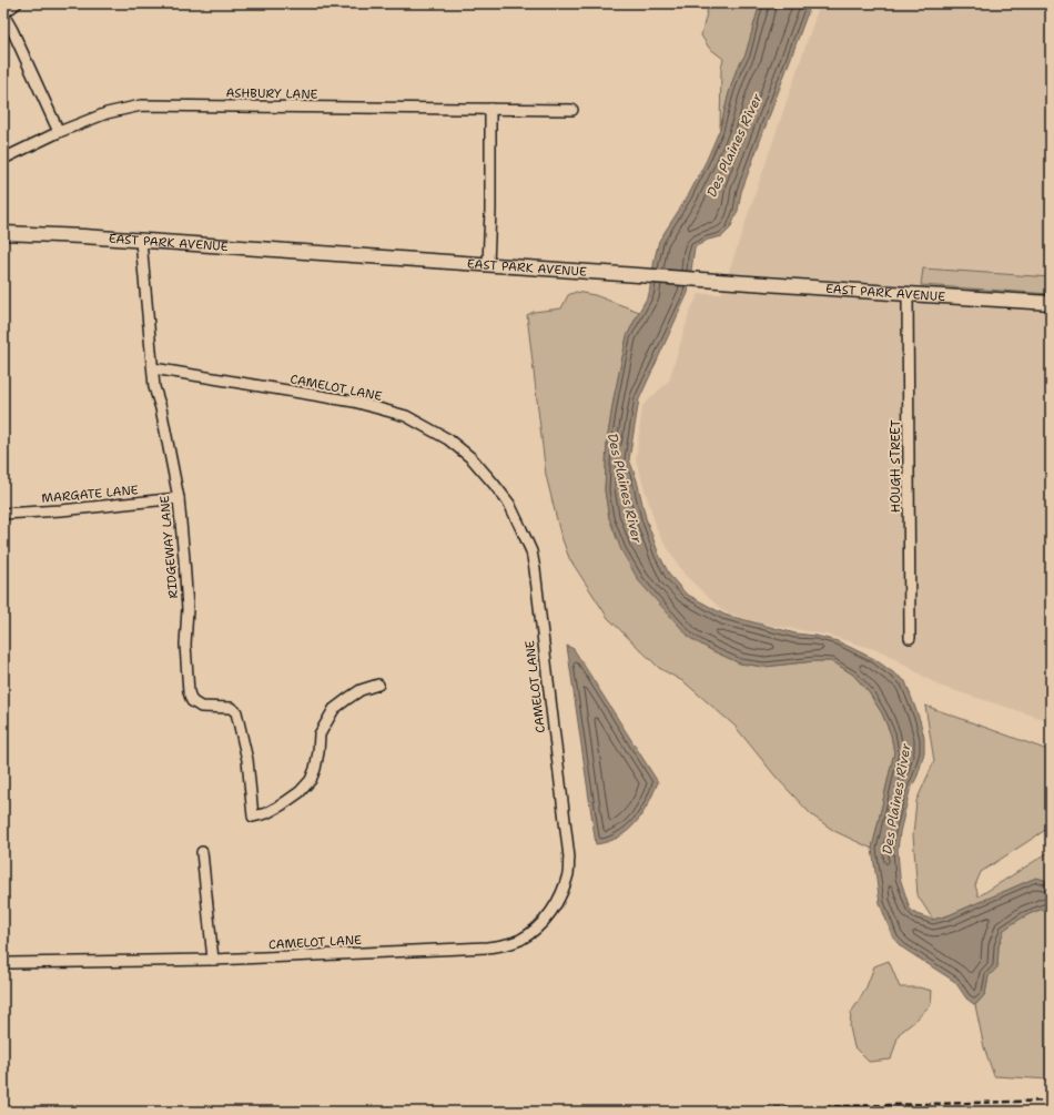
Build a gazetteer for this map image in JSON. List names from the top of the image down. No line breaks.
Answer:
{"streets":{"main road":["EAST PARK AVENUE"],"street":["ASHBURY LANE","CAMELOT LANE","HOUGH STREET","MARGATE LANE","RIDGEWAY LANE"]},"crossings":[["EAST PARK AVENUE","HOUGH STREET"],["EAST PARK AVENUE","RIDGEWAY LANE"],["CAMELOT LANE","RIDGEWAY LANE"],["MARGATE LANE","RIDGEWAY LANE"]],"water":["Des Plaines River"]}
